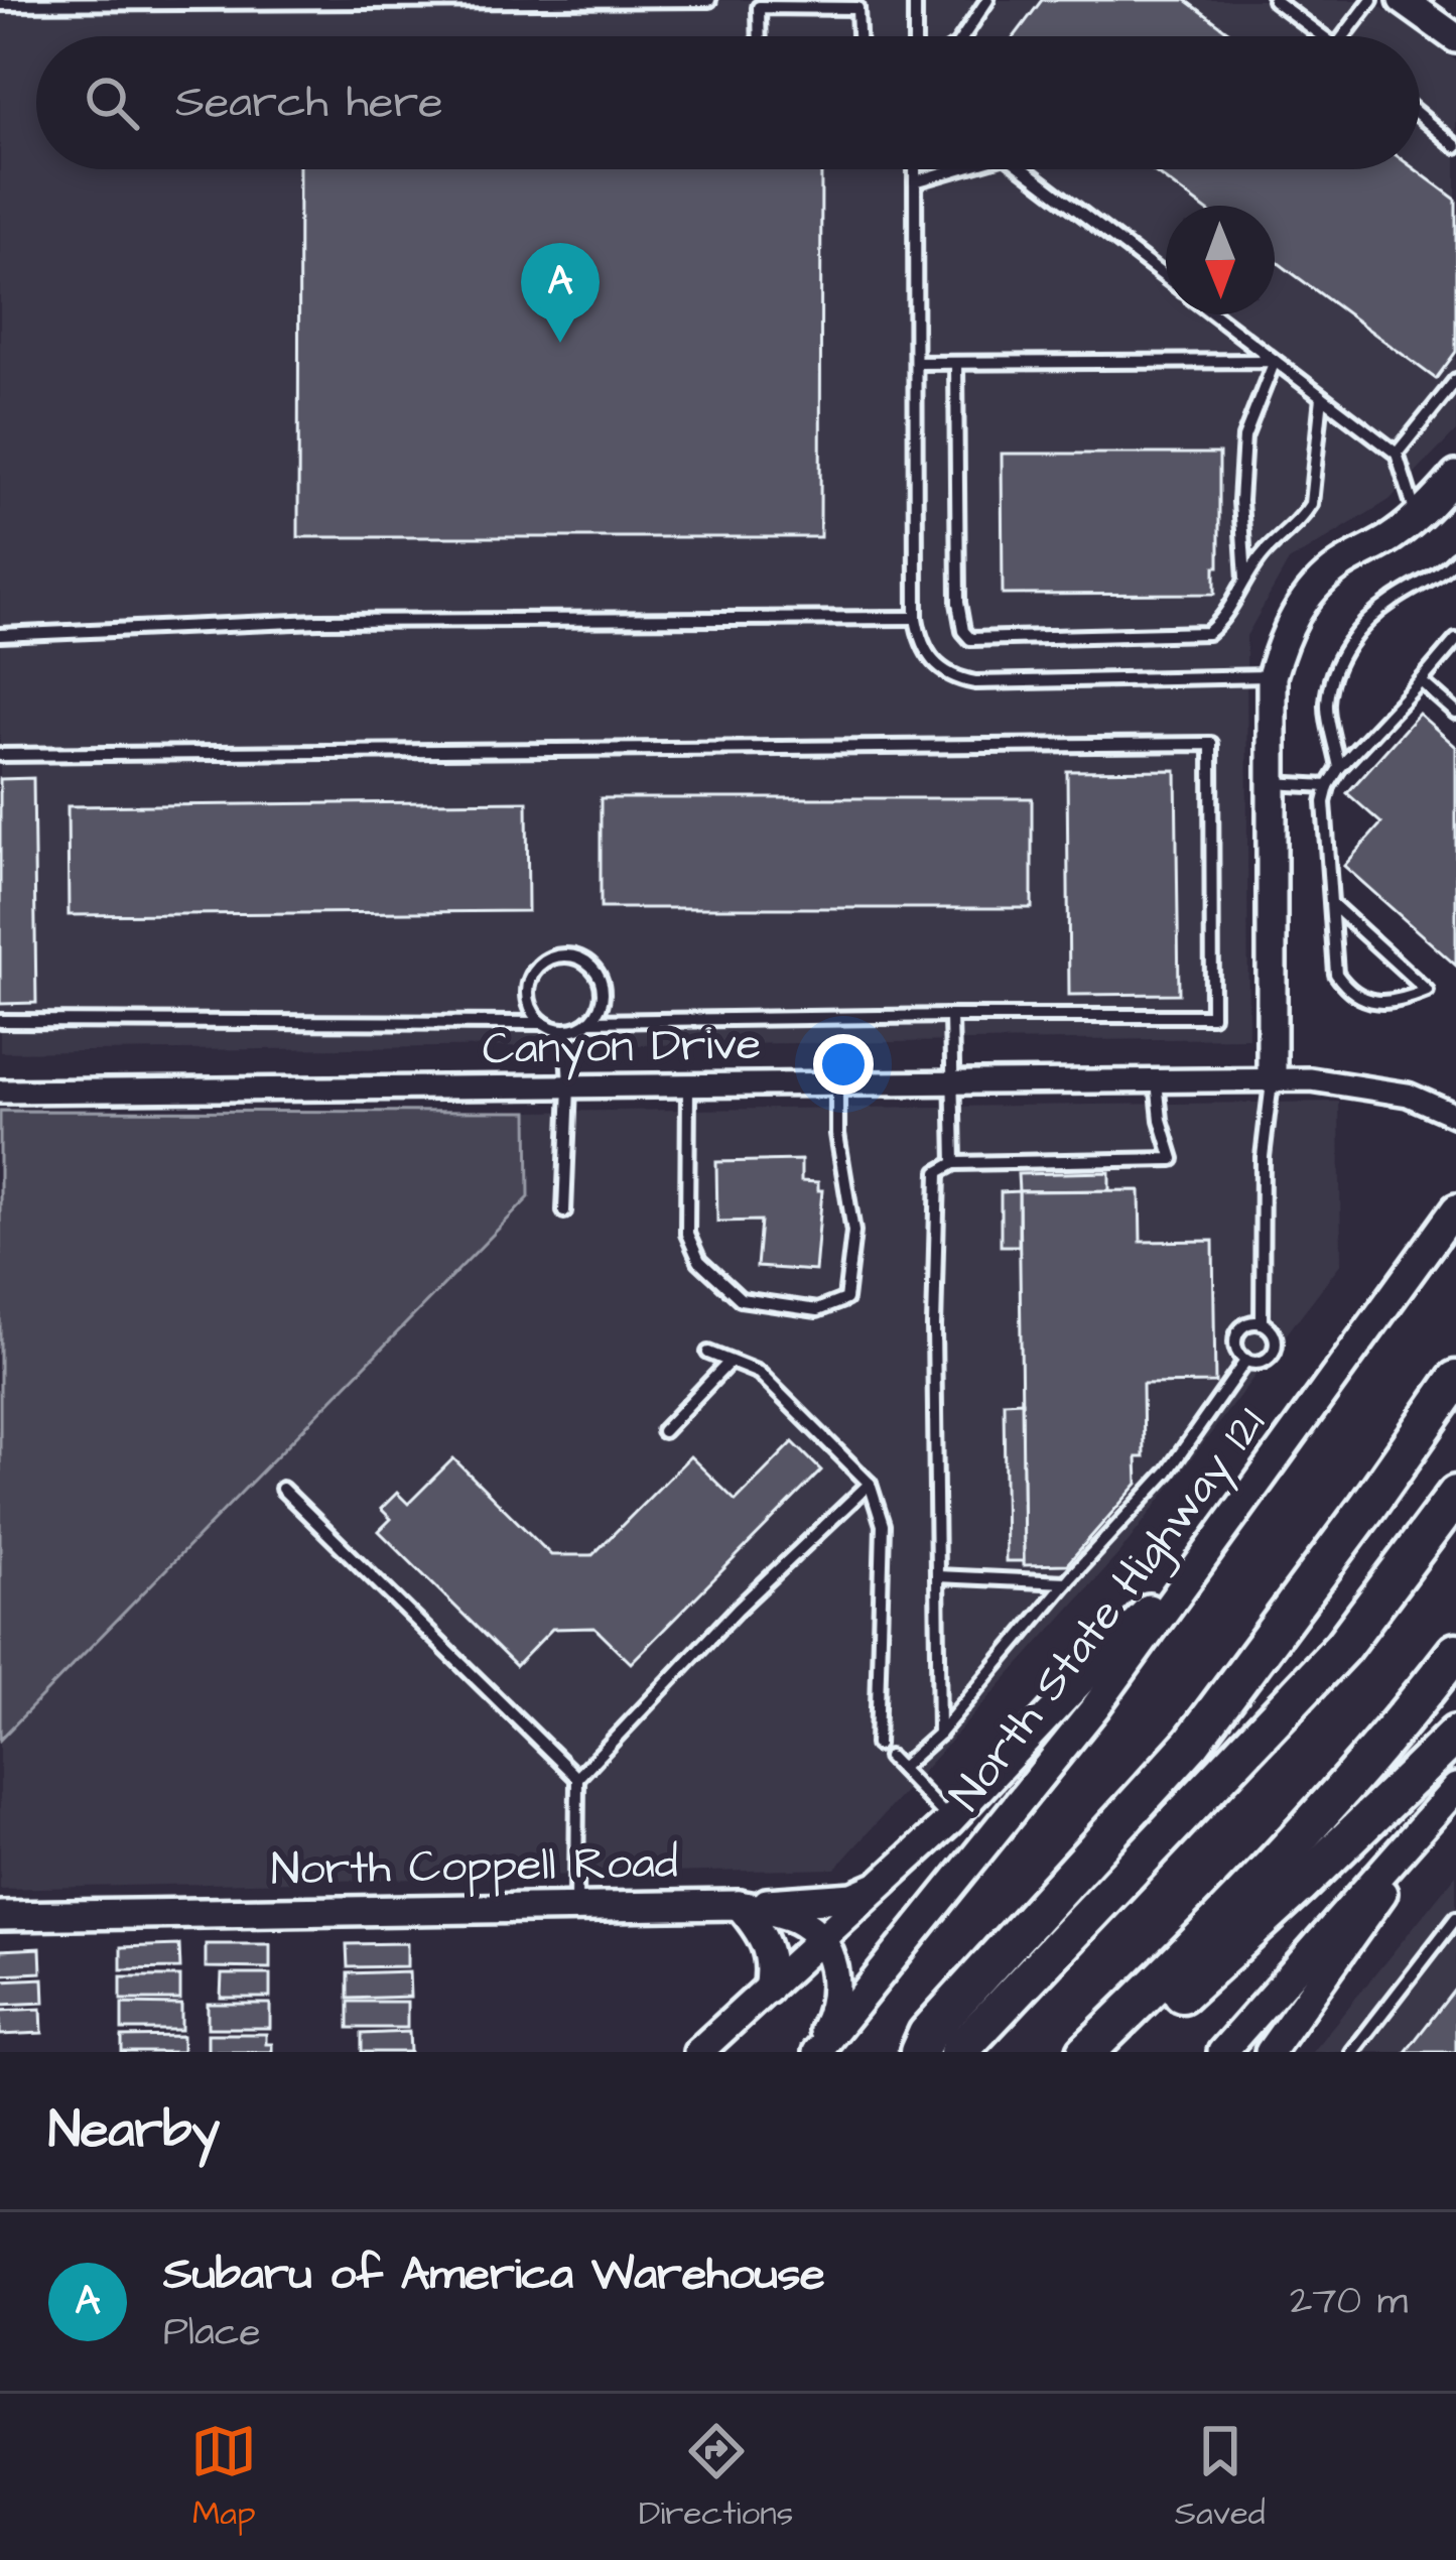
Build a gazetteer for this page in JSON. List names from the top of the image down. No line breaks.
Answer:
{"streets":{"main road":["North State Highway 121","North Coppell Road"],"street":["Canyon Drive"]},"north":"bottom","page":{"search":"Search here","pins":"A","heading":"Nearby","list":[{"mark":"A","name":"Subaru of America Warehouse","note":"Place","value":"270 m"}],"nav":["Map","Directions","Saved"]}}
